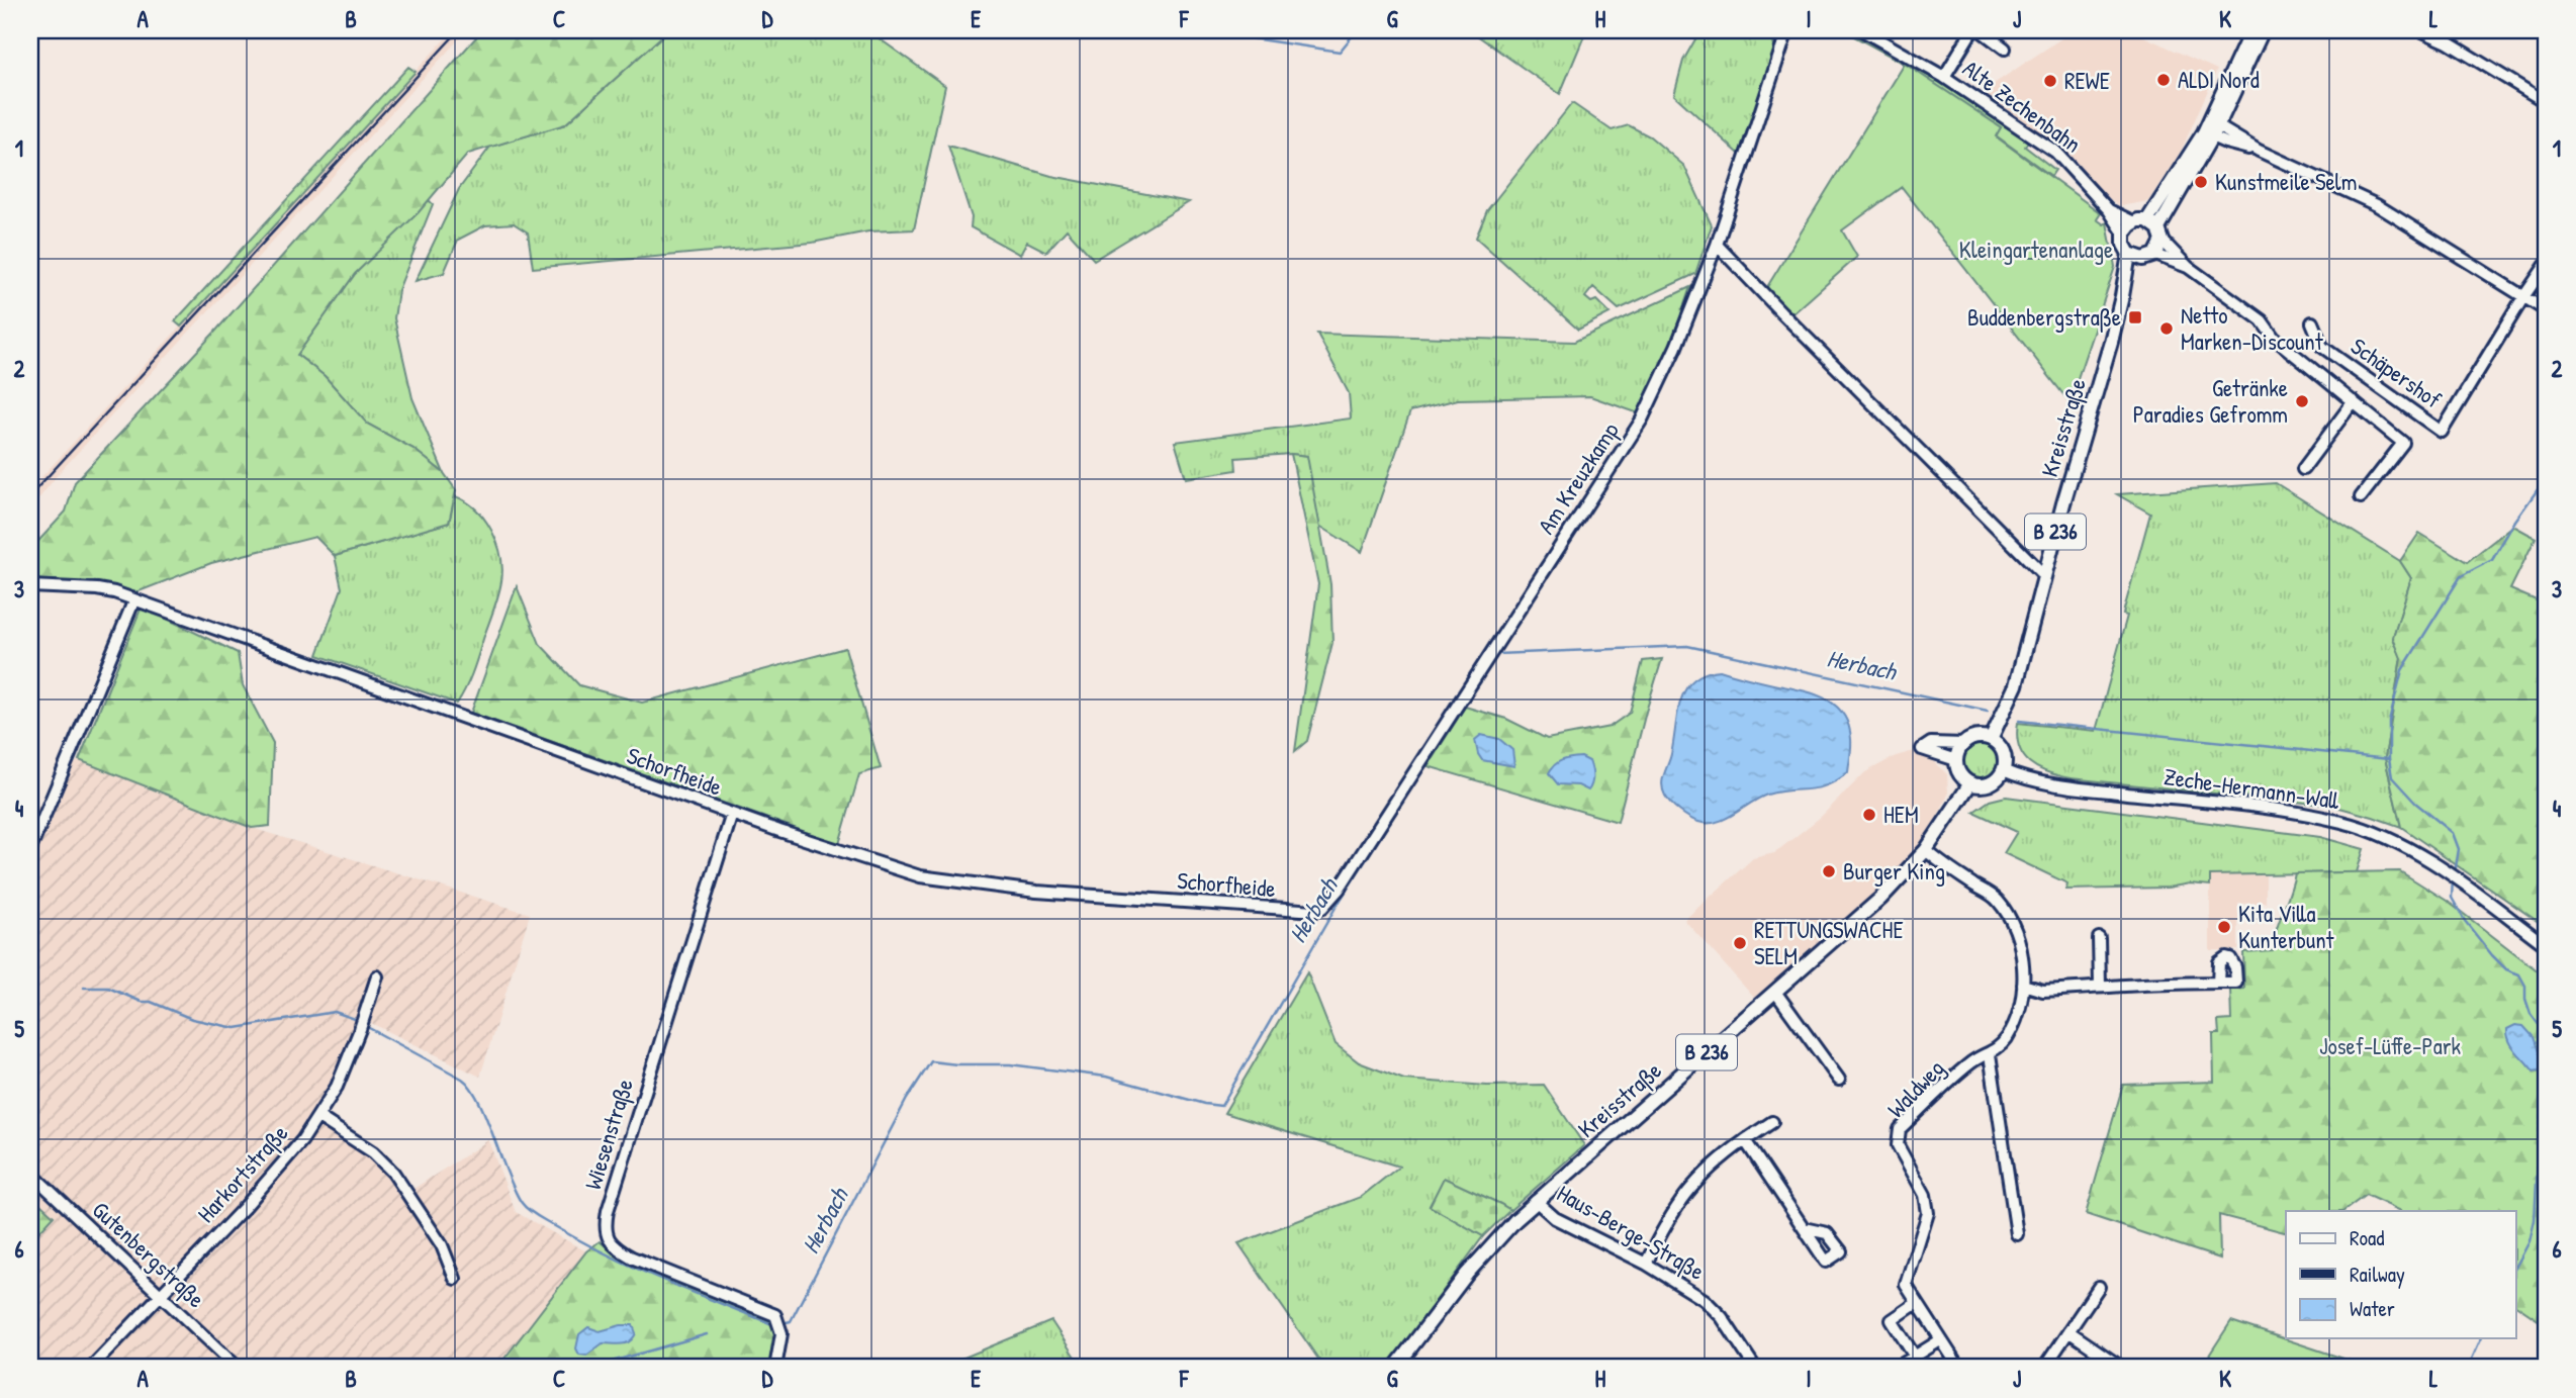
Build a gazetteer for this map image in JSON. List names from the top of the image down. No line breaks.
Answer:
{"streets":{"main road":["Kreisstraße","B 236"],"street":["Alte Zechenbahn","Schäpershof","Am Kreuzkamp","Schorfheide","Zeche-Hermann-Wall","Waldweg","Wiesenstraße","Harkortstraße","Haus-Berge-Straße","Gutenbergstraße"]},"crossings":[["Alte Zechenbahn","Kreisstraße"],["Kreisstraße","Zeche-Hermann-Wall"],["Kreisstraße","Waldweg"],["Kreisstraße","Haus-Berge-Straße"],["Am Kreuzkamp","Schorfheide"],["Schorfheide","Wiesenstraße"],["Harkortstraße","Gutenbergstraße"]],"water":["Herbach"],"parks":["Kleingartenanlage","Josef-Lüffe-Park"],"places":{"other":["ALDI Nord","REWE","Kunstmeile Selm","Netto Marken-Discount","Getränke Paradies Gefromm","HEM","Burger King","Kita Villa Kunterbunt","RETTUNGSWACHE SELM"],"transit":["Buddenbergstraße"]},"legend":["Road","Railway","Water"],"grid":{"columns":["A","B","C","D","E","F","G","H","I","J","K","L"],"rows":["1","2","3","4","5","6"]}}
